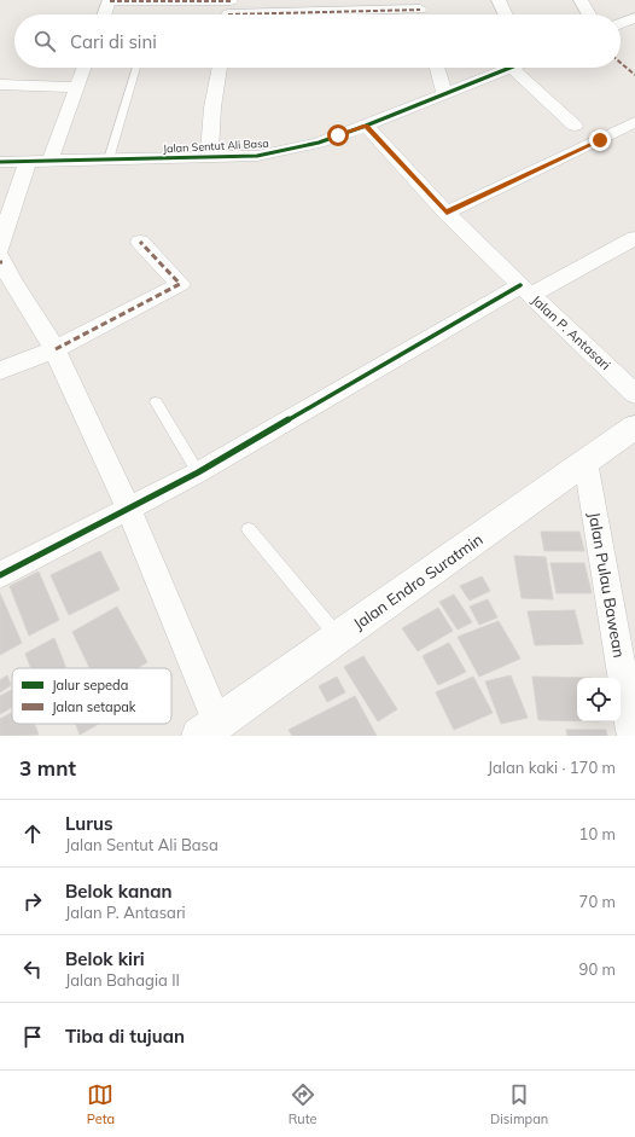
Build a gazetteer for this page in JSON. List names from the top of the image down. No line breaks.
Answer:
{"streets":{"main road":["Jalan Endro Suratmin"],"street":["Jalan Sentut Ali Basa","Jalan P. Antasari","Jalan Pulau Bawean"]},"crossings":[["Jalan Sentut Ali Basa","Jalan P. Antasari"],["Jalan Endro Suratmin","Jalan Pulau Bawean"]],"legend":["Jalur sepeda","Jalan setapak"],"page":{"search":"Cari di sini","heading":["3 mnt","Jalan kaki · 170 m"],"list":[["Lurus","Jalan Sentut Ali Basa","10 m"],["Belok kanan","Jalan P. Antasari","70 m"],["Belok kiri","Jalan Bahagia II","90 m"],"Tiba di tujuan"],"nav":["Peta","Rute","Disimpan"]}}
